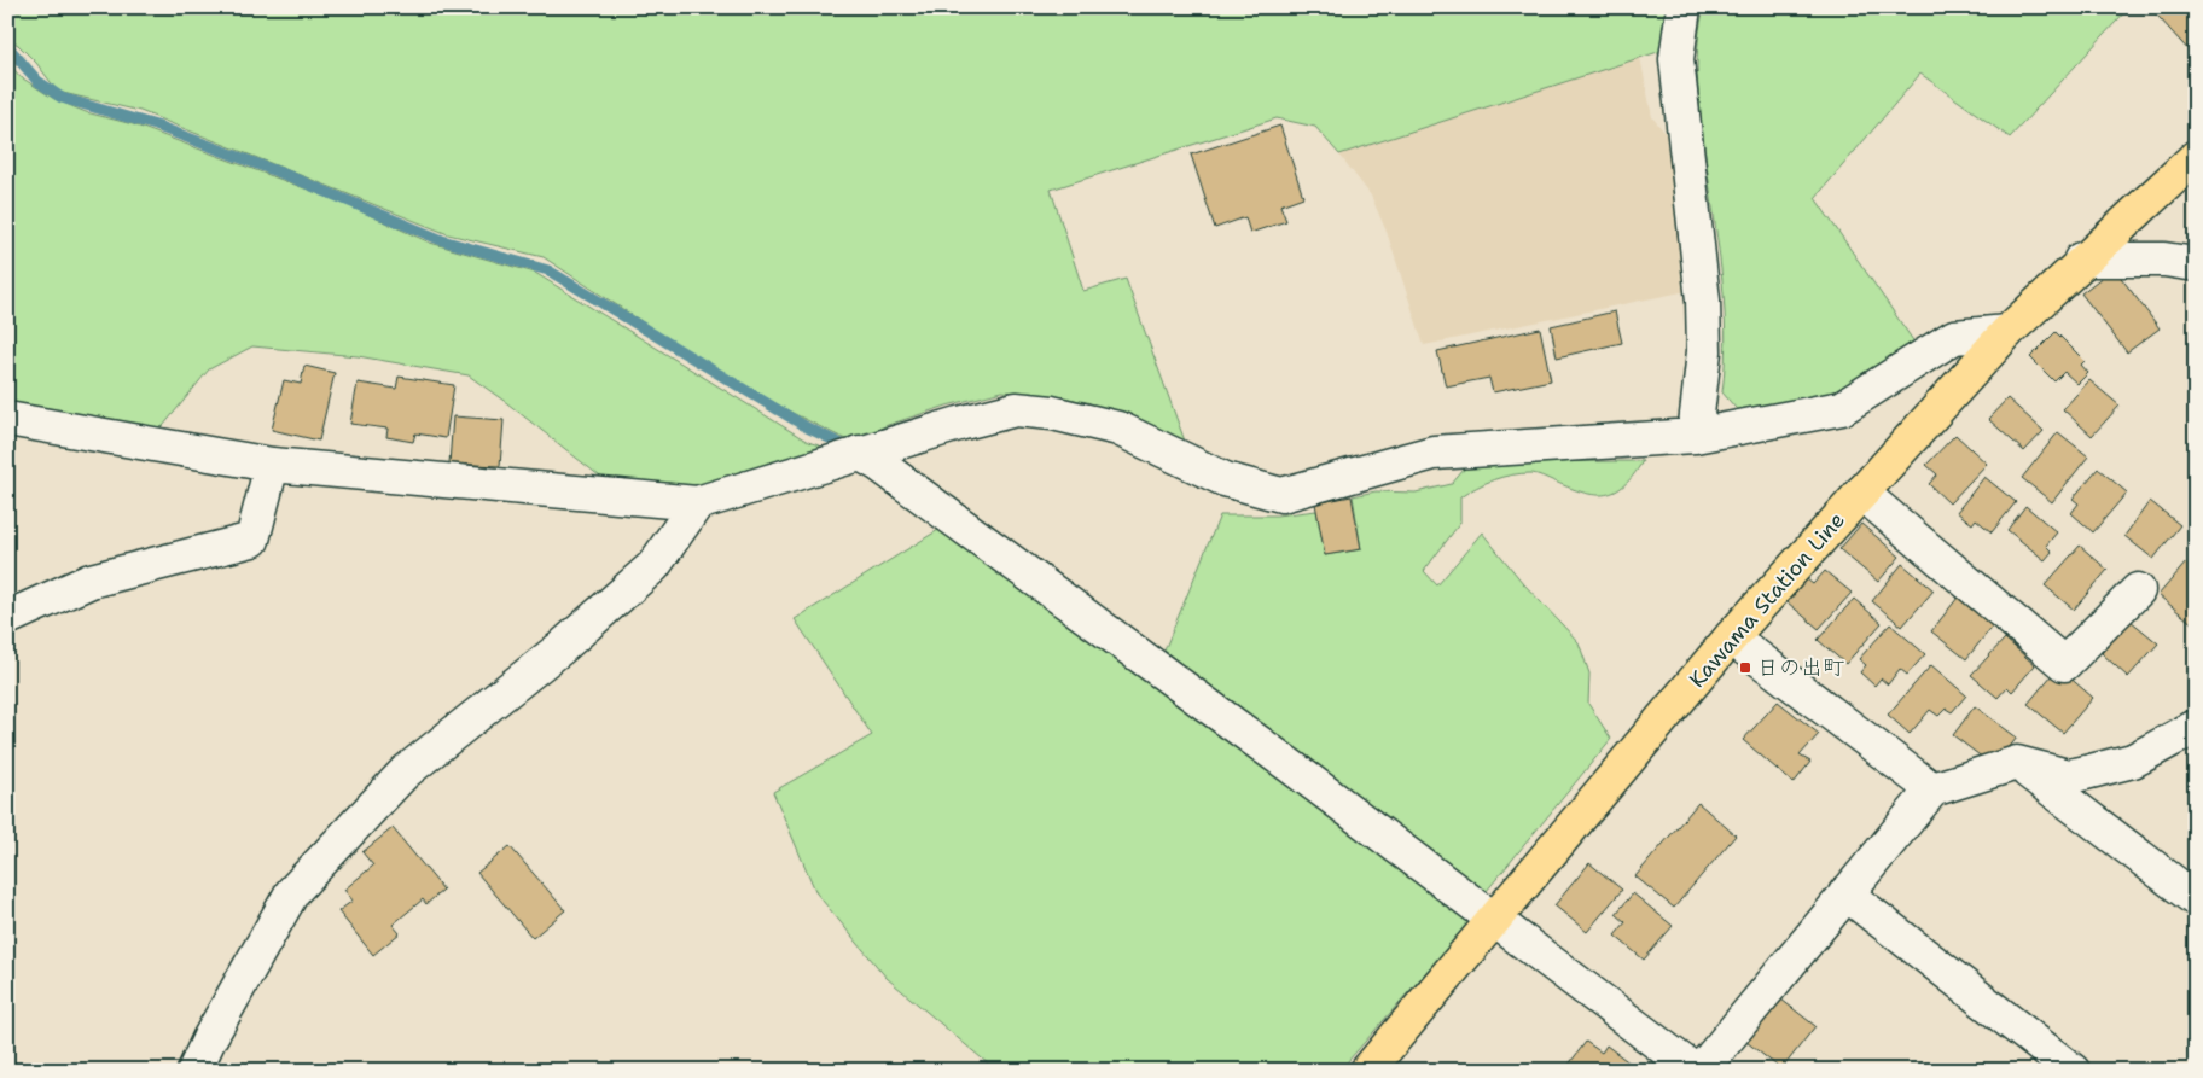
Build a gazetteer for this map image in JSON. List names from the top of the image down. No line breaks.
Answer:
{"streets":{"main road":["Kawama Station Line"]},"places":{"transit":["日の出町"]}}
